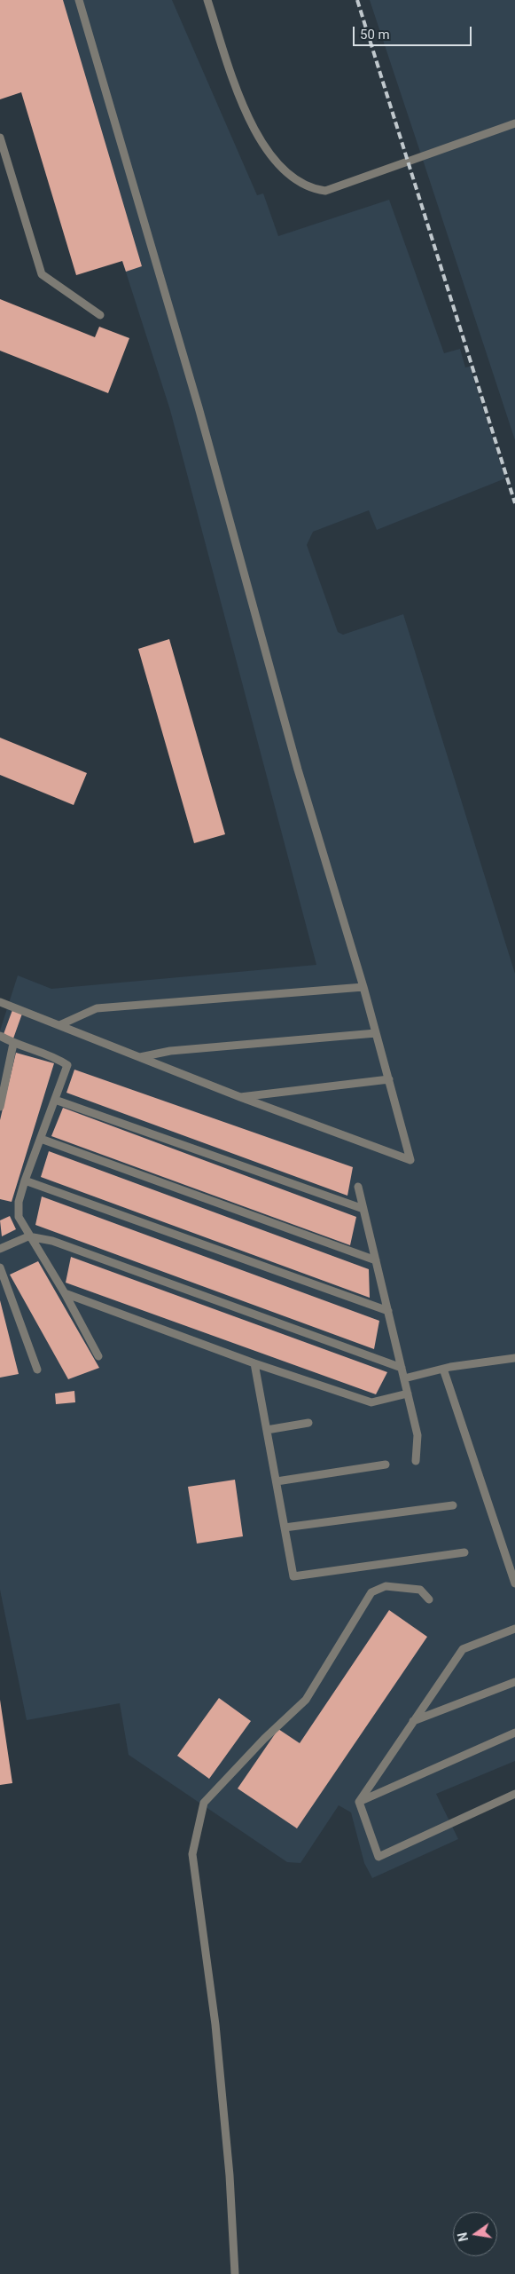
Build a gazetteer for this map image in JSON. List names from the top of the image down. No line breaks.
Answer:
{"scale_bar":"50 m","north":"left"}
